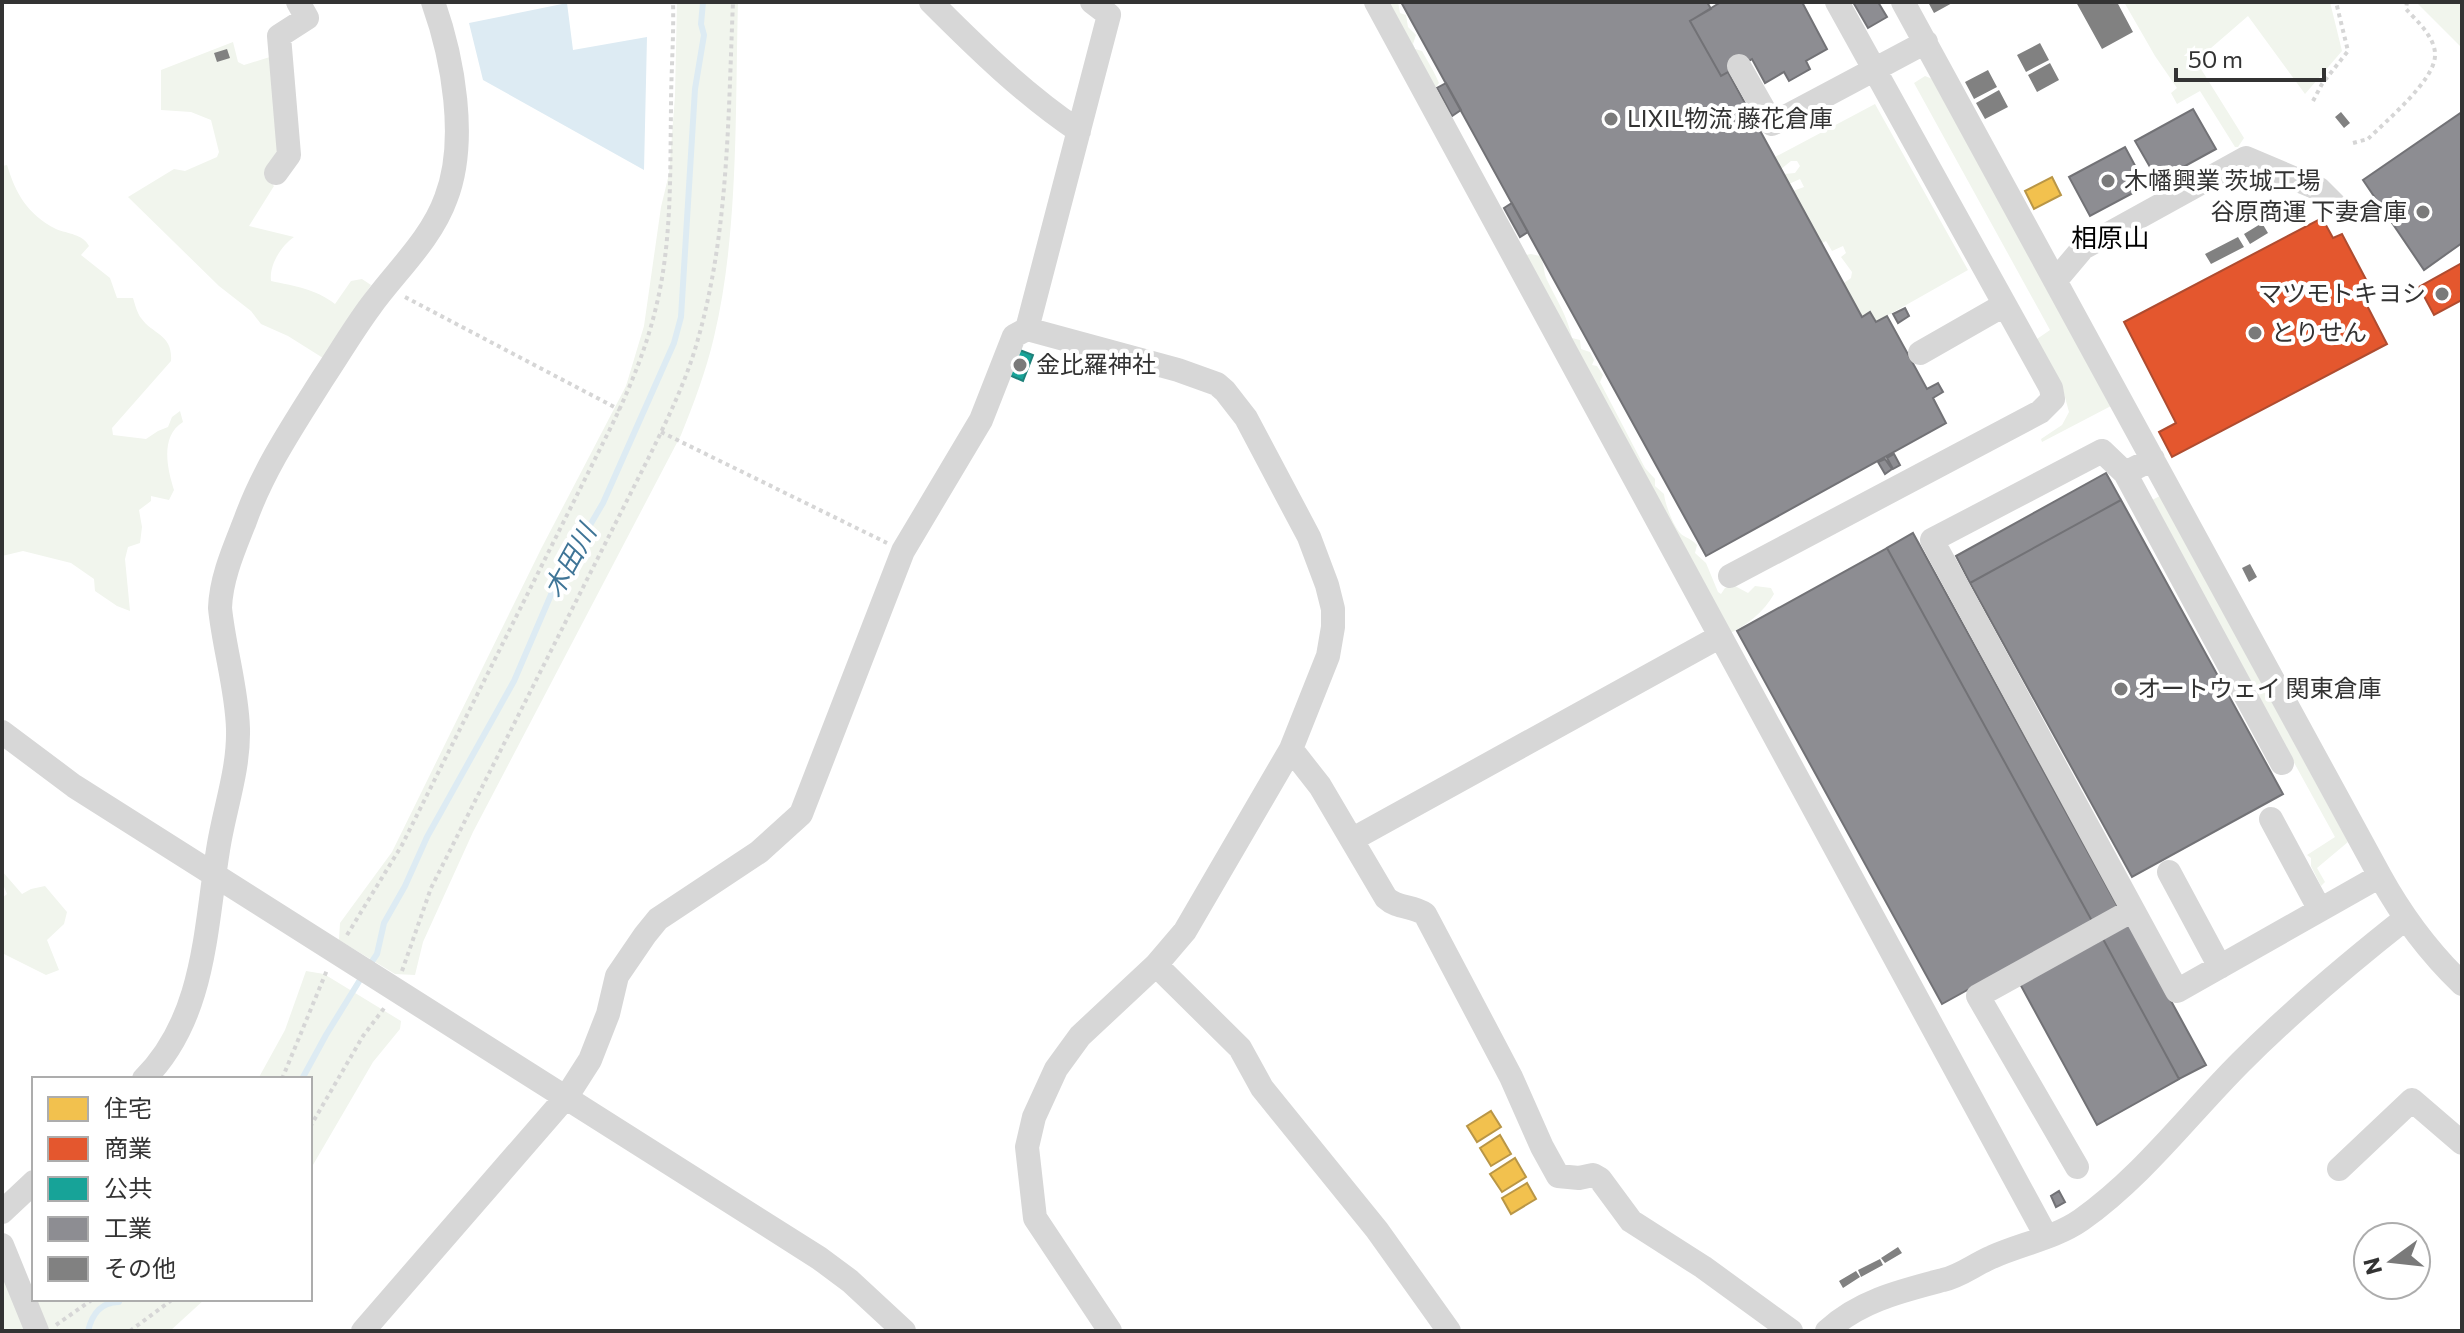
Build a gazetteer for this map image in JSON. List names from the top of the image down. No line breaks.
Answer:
{"districts":["相原山"],"water":["木田川"],"places":["LIXIL物流 藤花倉庫","木幡興業 茨城工場","谷原商運 下妻倉庫","マツモトキヨシ","とりせん","金比羅神社","オートウェイ 関東倉庫"],"legend":["住宅","商業","公共","工業","その他"],"scale_bar":"50 m","north":"left"}
